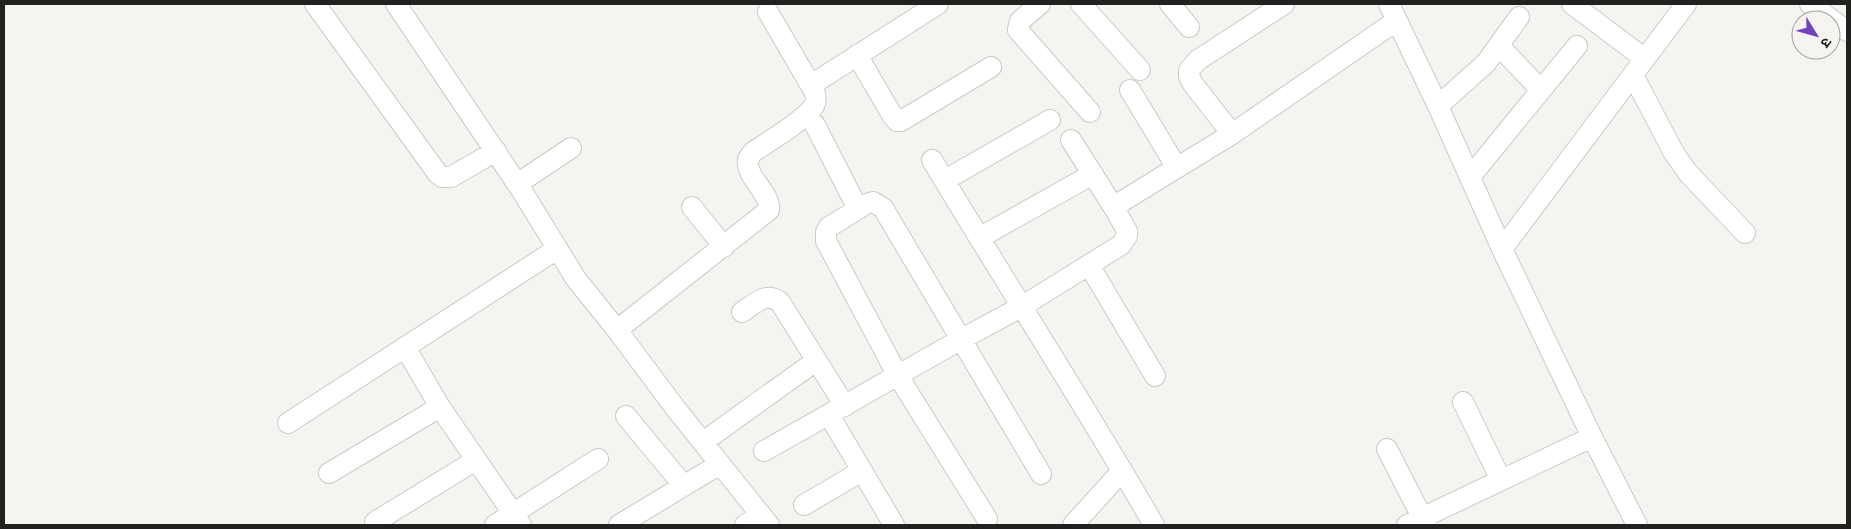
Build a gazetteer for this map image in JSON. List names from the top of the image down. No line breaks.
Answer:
{"north":"bottom right"}
